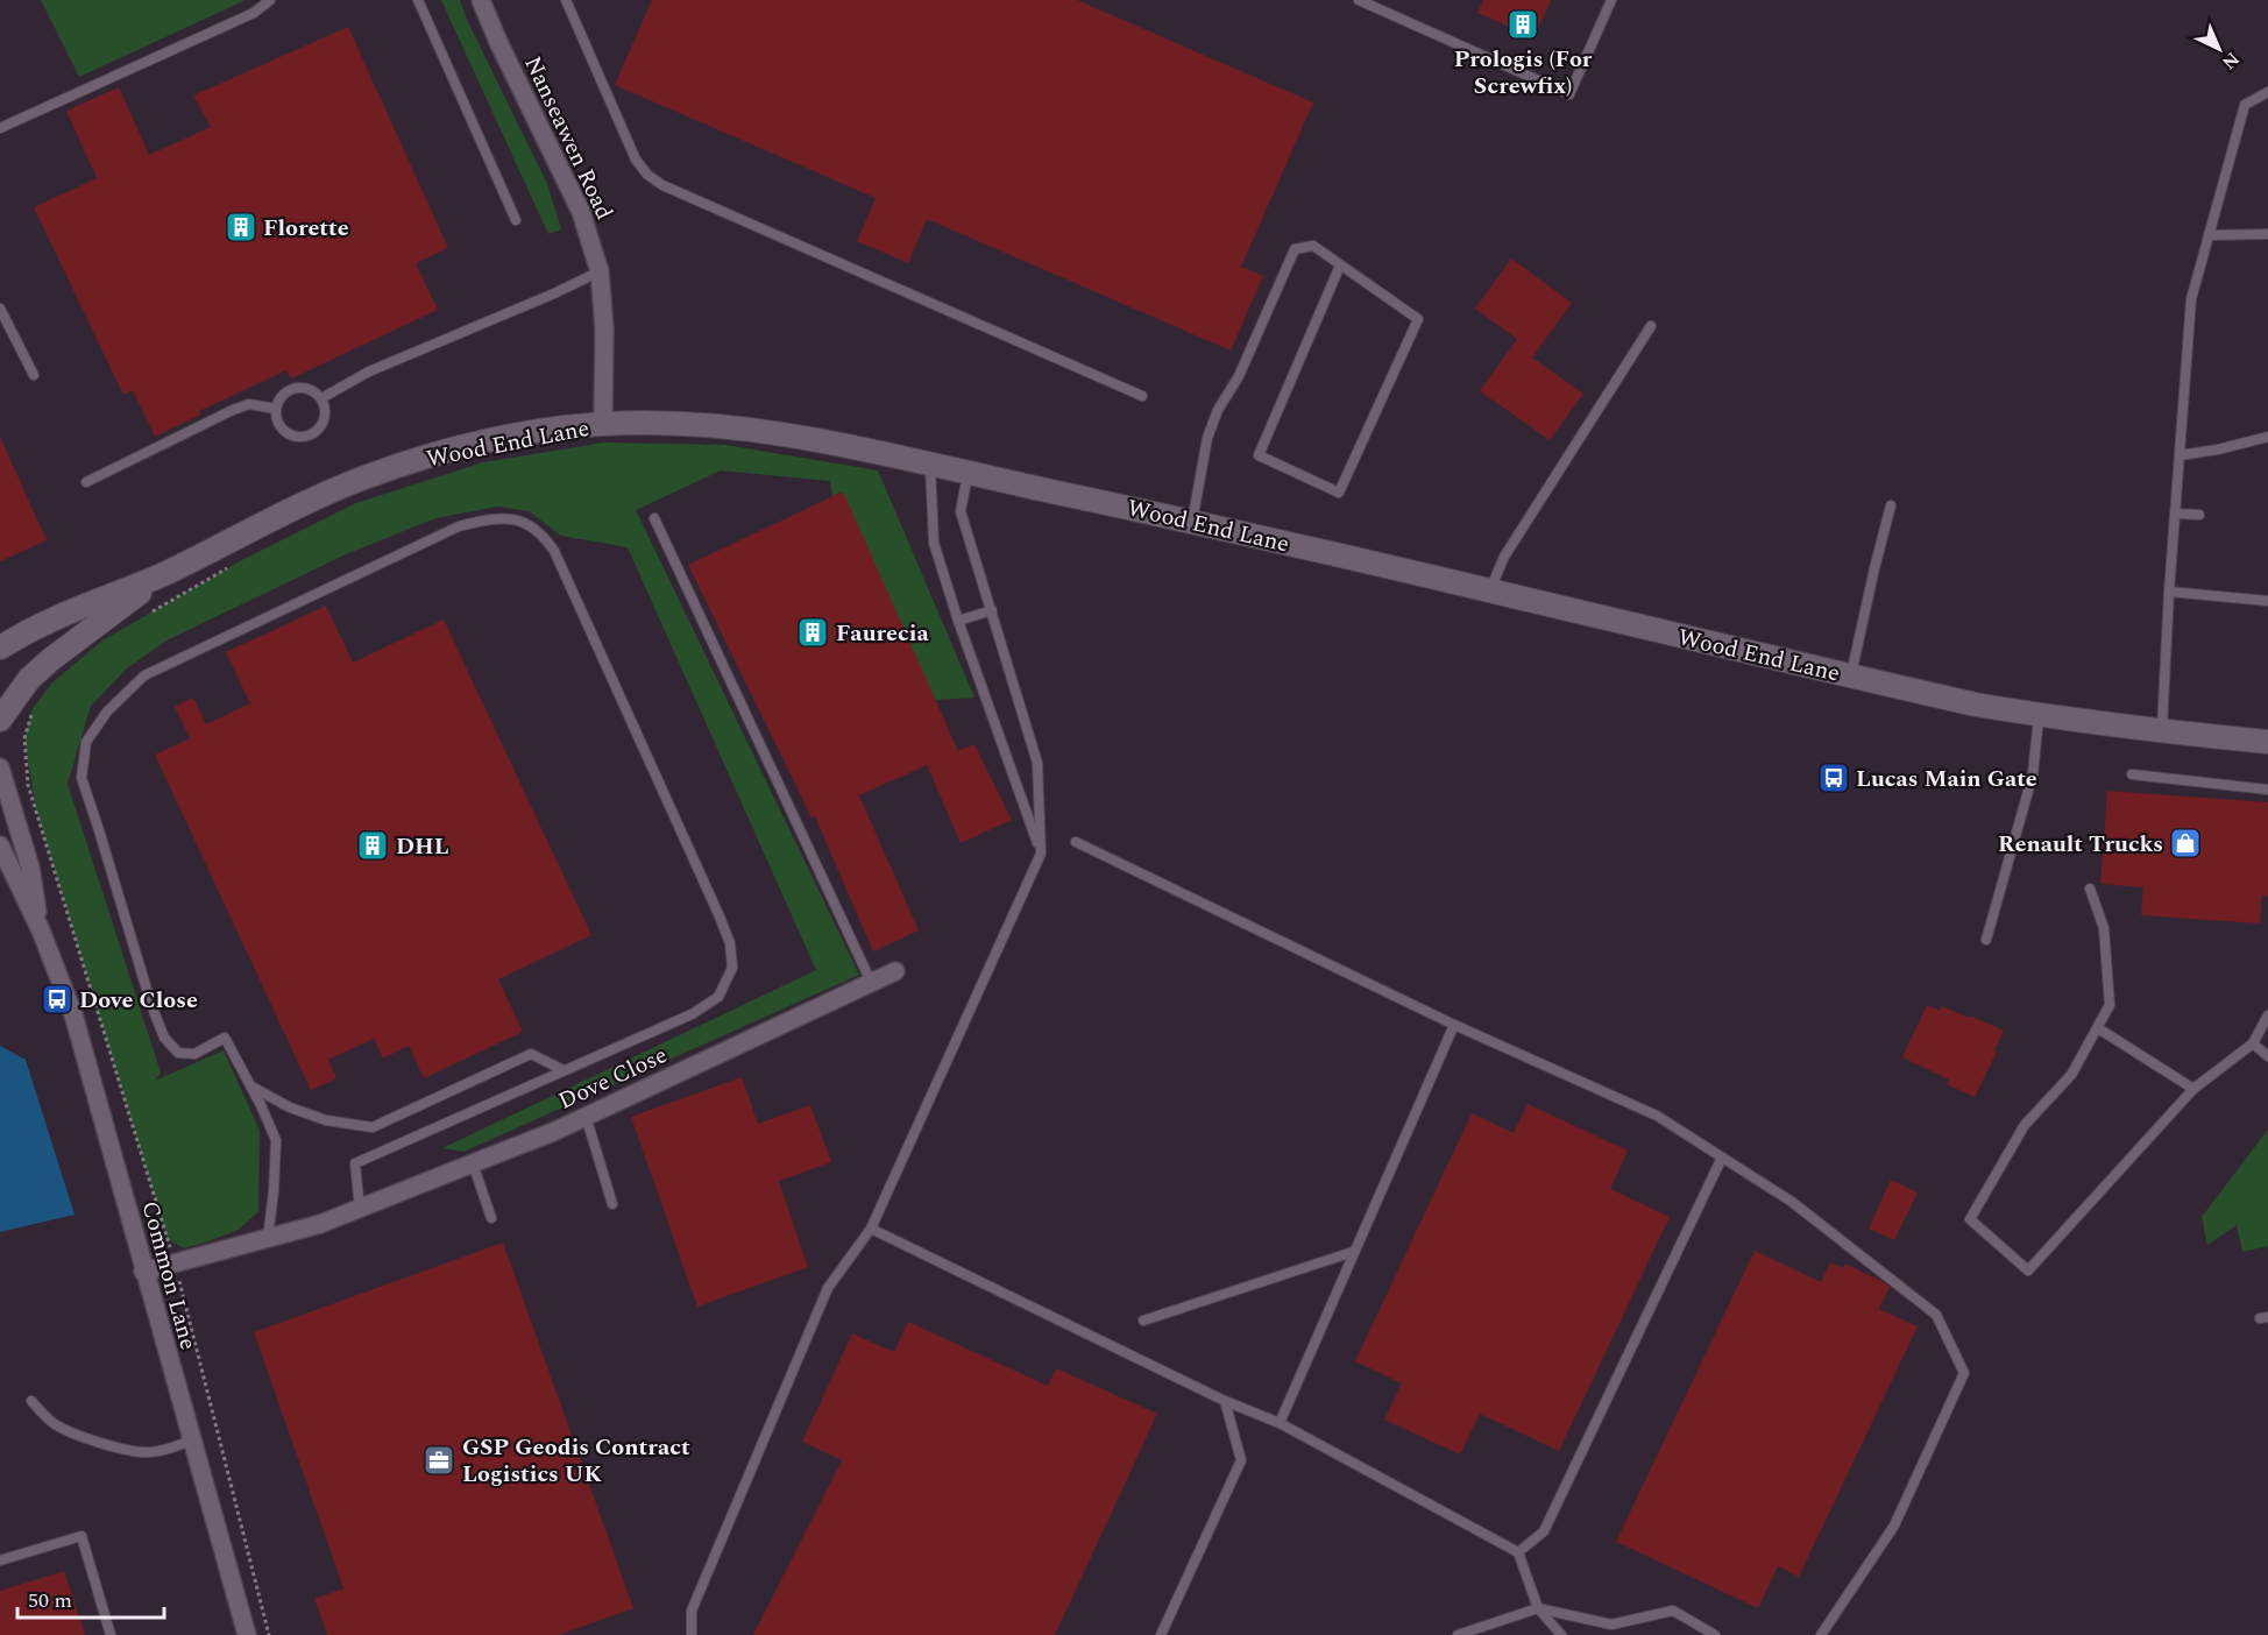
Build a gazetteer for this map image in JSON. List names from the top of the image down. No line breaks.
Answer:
{"streets":{"street":["Nanseawen Road","Wood End Lane","Dove Close","Common Lane"]},"crossings":[["Nanseawen Road","Wood End Lane"],["Dove Close","Common Lane"]],"places":{"building":["Prologis (For Screwfix)","Florette","Faurecia","DHL"],"bus stop":["Lucas Main Gate","Dove Close"],"shop":["Renault Trucks"],"office":["GSP Geodis Contract Logistics UK"]},"scale_bar":"50 m","north":"bottom right"}
